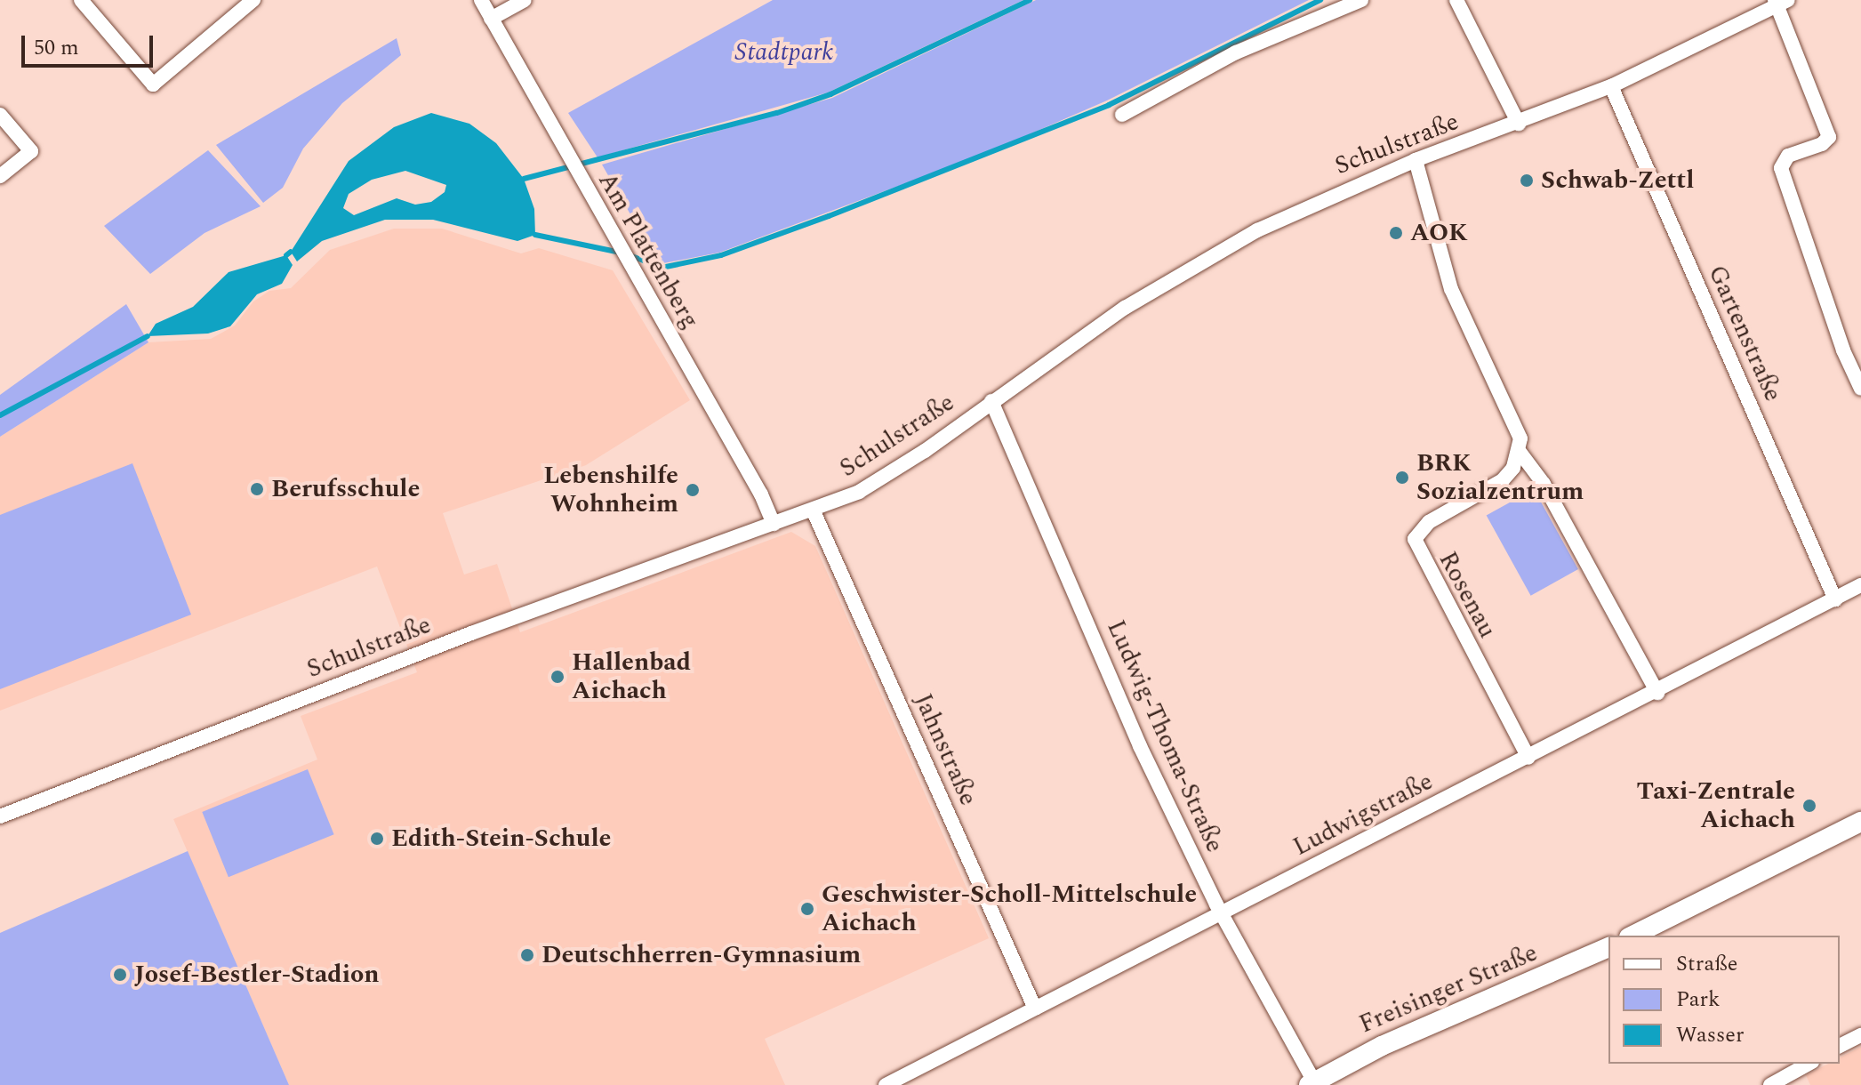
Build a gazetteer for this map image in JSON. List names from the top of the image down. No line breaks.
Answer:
{"streets":{"main road":["Freisinger Straße"],"street":["Schulstraße","Am Plattenberg","Gartenstraße","Rosenau","Ludwig-Thoma-Straße","Jahnstraße","Ludwigstraße"]},"crossings":[["Schulstraße","Am Plattenberg"],["Schulstraße","Gartenstraße"],["Schulstraße","Ludwig-Thoma-Straße"],["Schulstraße","Jahnstraße"],["Gartenstraße","Ludwigstraße"],["Rosenau","Ludwigstraße"],["Ludwig-Thoma-Straße","Ludwigstraße"],["Ludwig-Thoma-Straße","Freisinger Straße"],["Jahnstraße","Ludwigstraße"]],"parks":["Stadtpark"],"places":["Schwab-Zettl","AOK","BRK Sozialzentrum","Berufsschule","Lebenshilfe Wohnheim","Hallenbad Aichach","Taxi-Zentrale Aichach","Edith-Stein-Schule","Geschwister-Scholl-Mittelschule Aichach","Deutschherren-Gymnasium","Josef-Bestler-Stadion"],"legend":["Straße","Park","Wasser"],"scale_bar":"50 m"}
